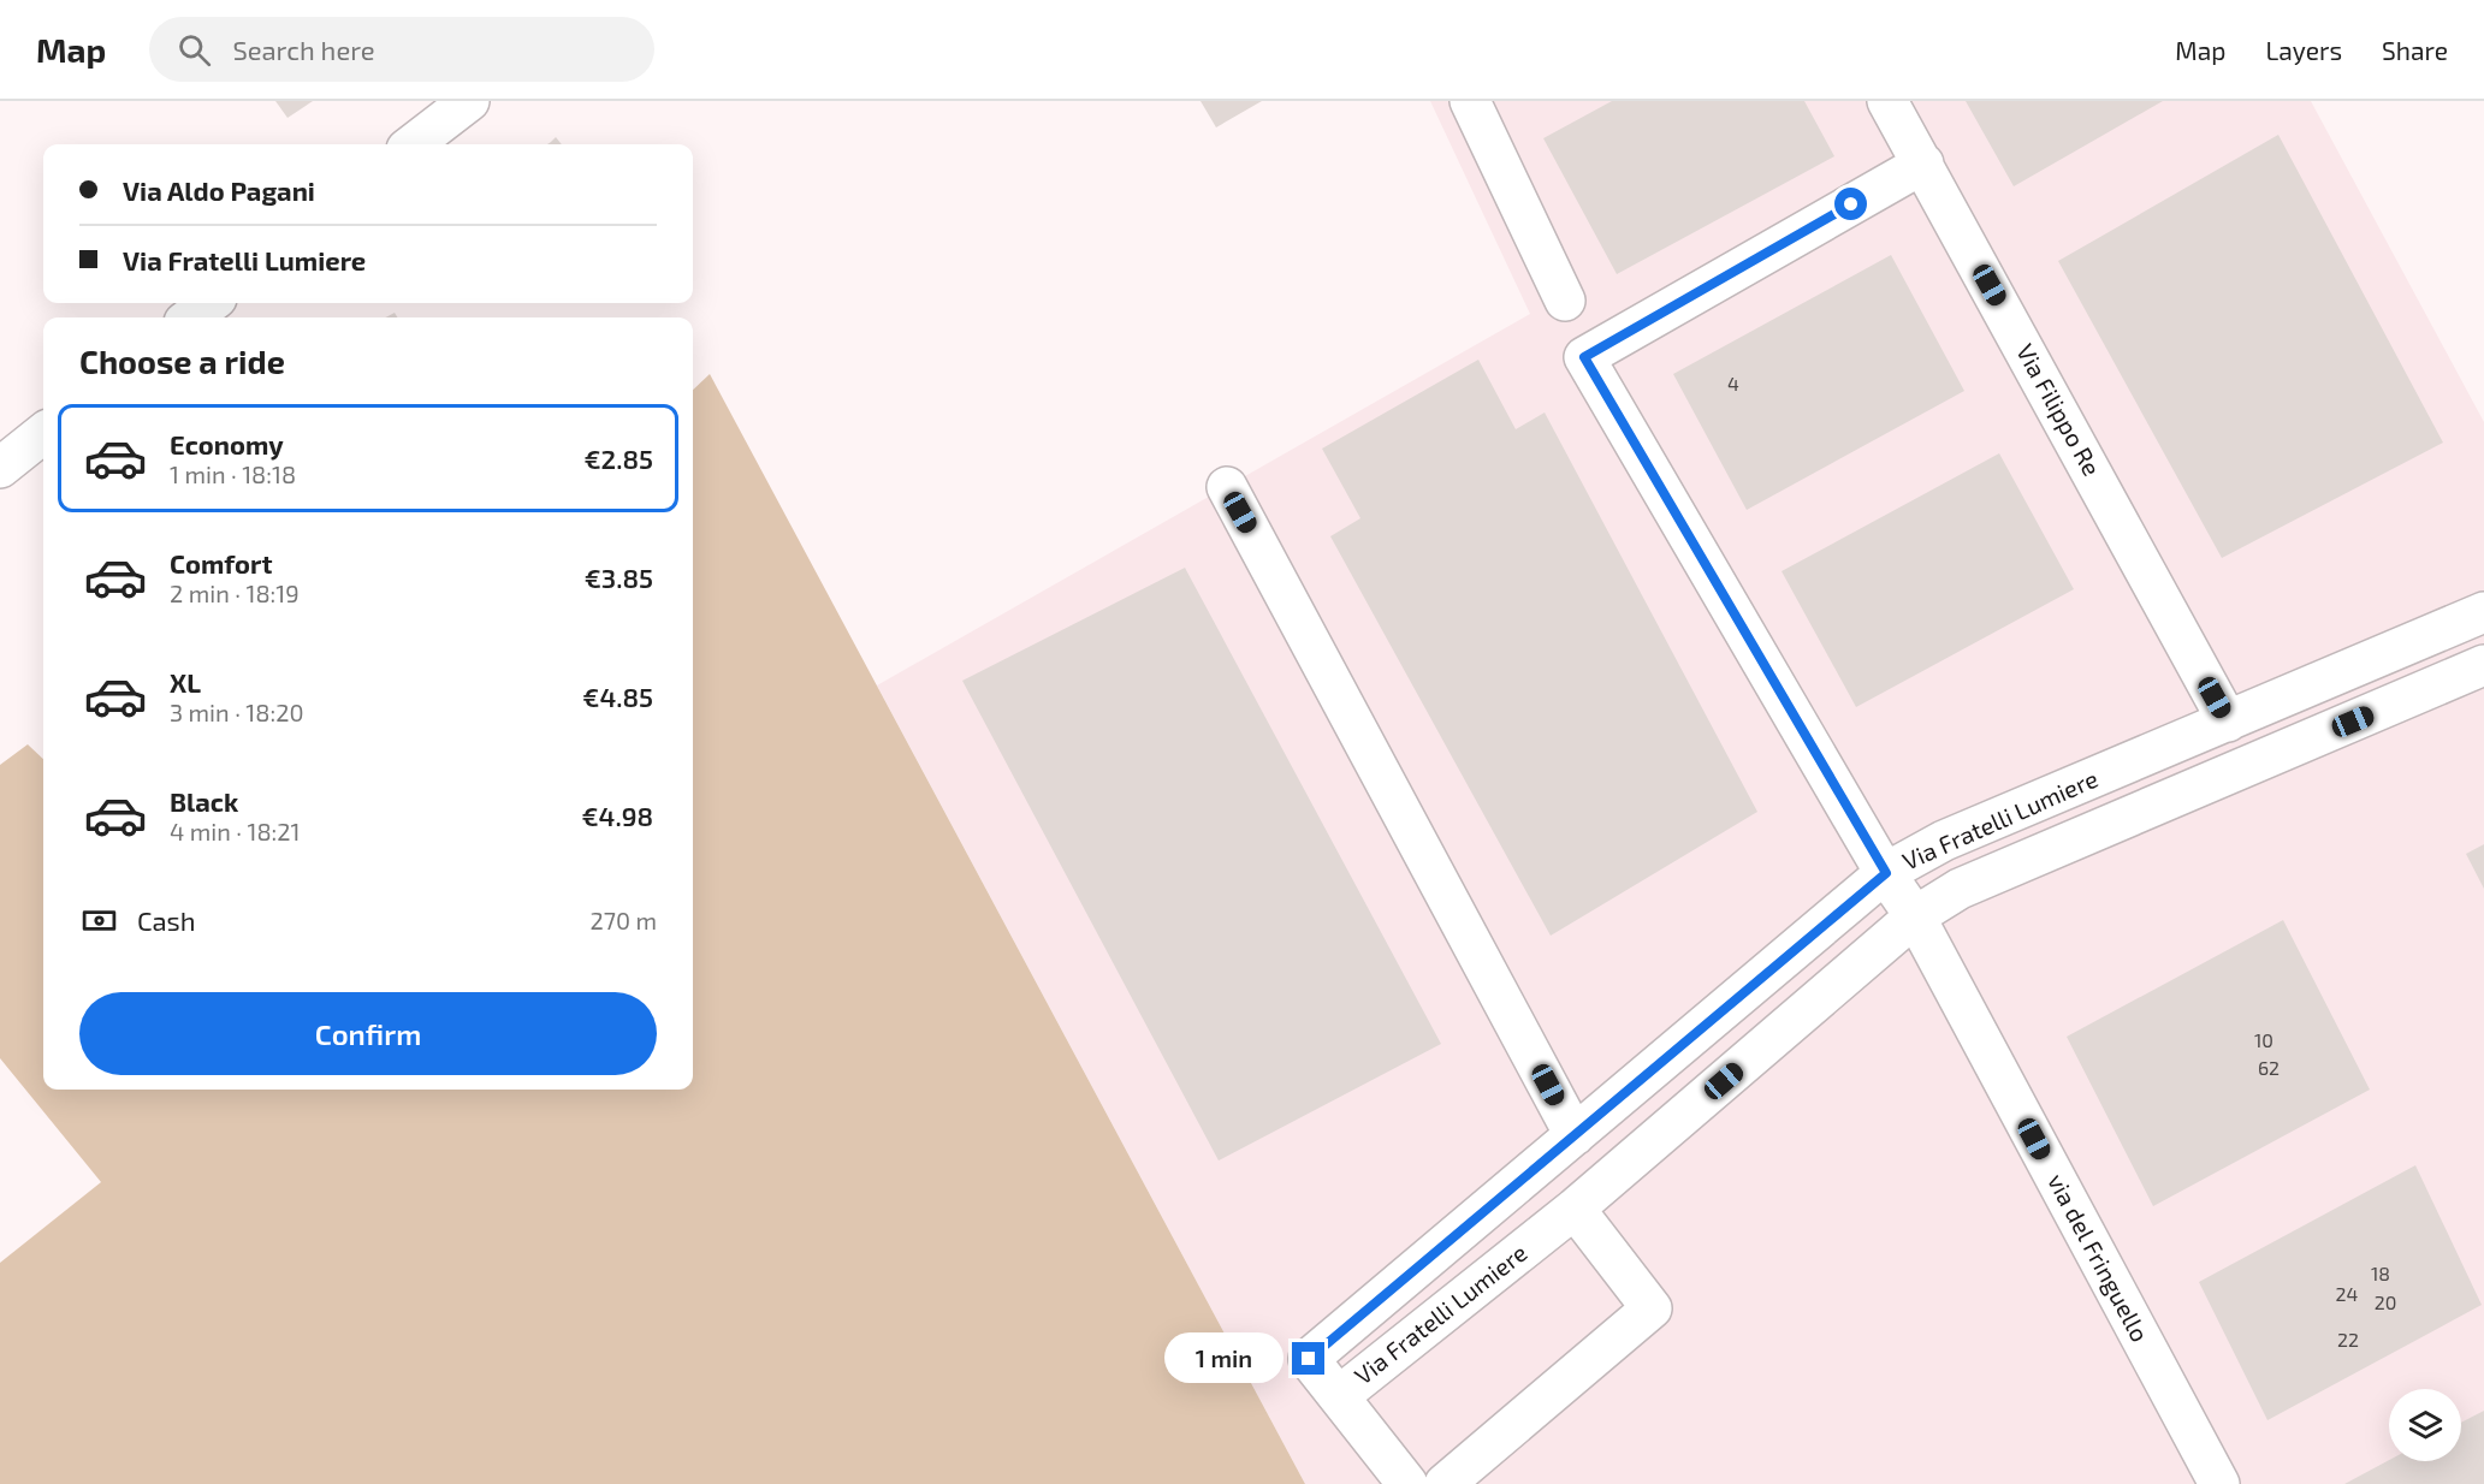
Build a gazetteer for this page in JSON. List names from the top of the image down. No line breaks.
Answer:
{"streets":{"street":["Via Filippo Re","Via Fratelli Lumiere","via del Fringuello"]},"crossings":[["Via Filippo Re","Via Fratelli Lumiere"],["Via Filippo Re","via del Fringuello"],["Via Fratelli Lumiere","via del Fringuello"]],"house_numbers":["4","10","62","18","24","20","22"],"page":{"header":"Map","search":"Search here","nav":["Map","Layers","Share"],"banner":["Via Aldo Pagani","Via Fratelli Lumiere"],"heading":"Choose a ride","list":[{"name":"Economy","note":"1 min · 18:18","value":"€2.85"},{"name":"Comfort","note":"2 min · 18:19","value":"€3.85"},{"name":"XL","note":"3 min · 18:20","value":"€4.85"},{"name":"Black","note":"4 min · 18:21","value":"€4.98"}],"pay":["Cash","270 m"],"buttons":"Confirm","bubble":"1 min"}}
